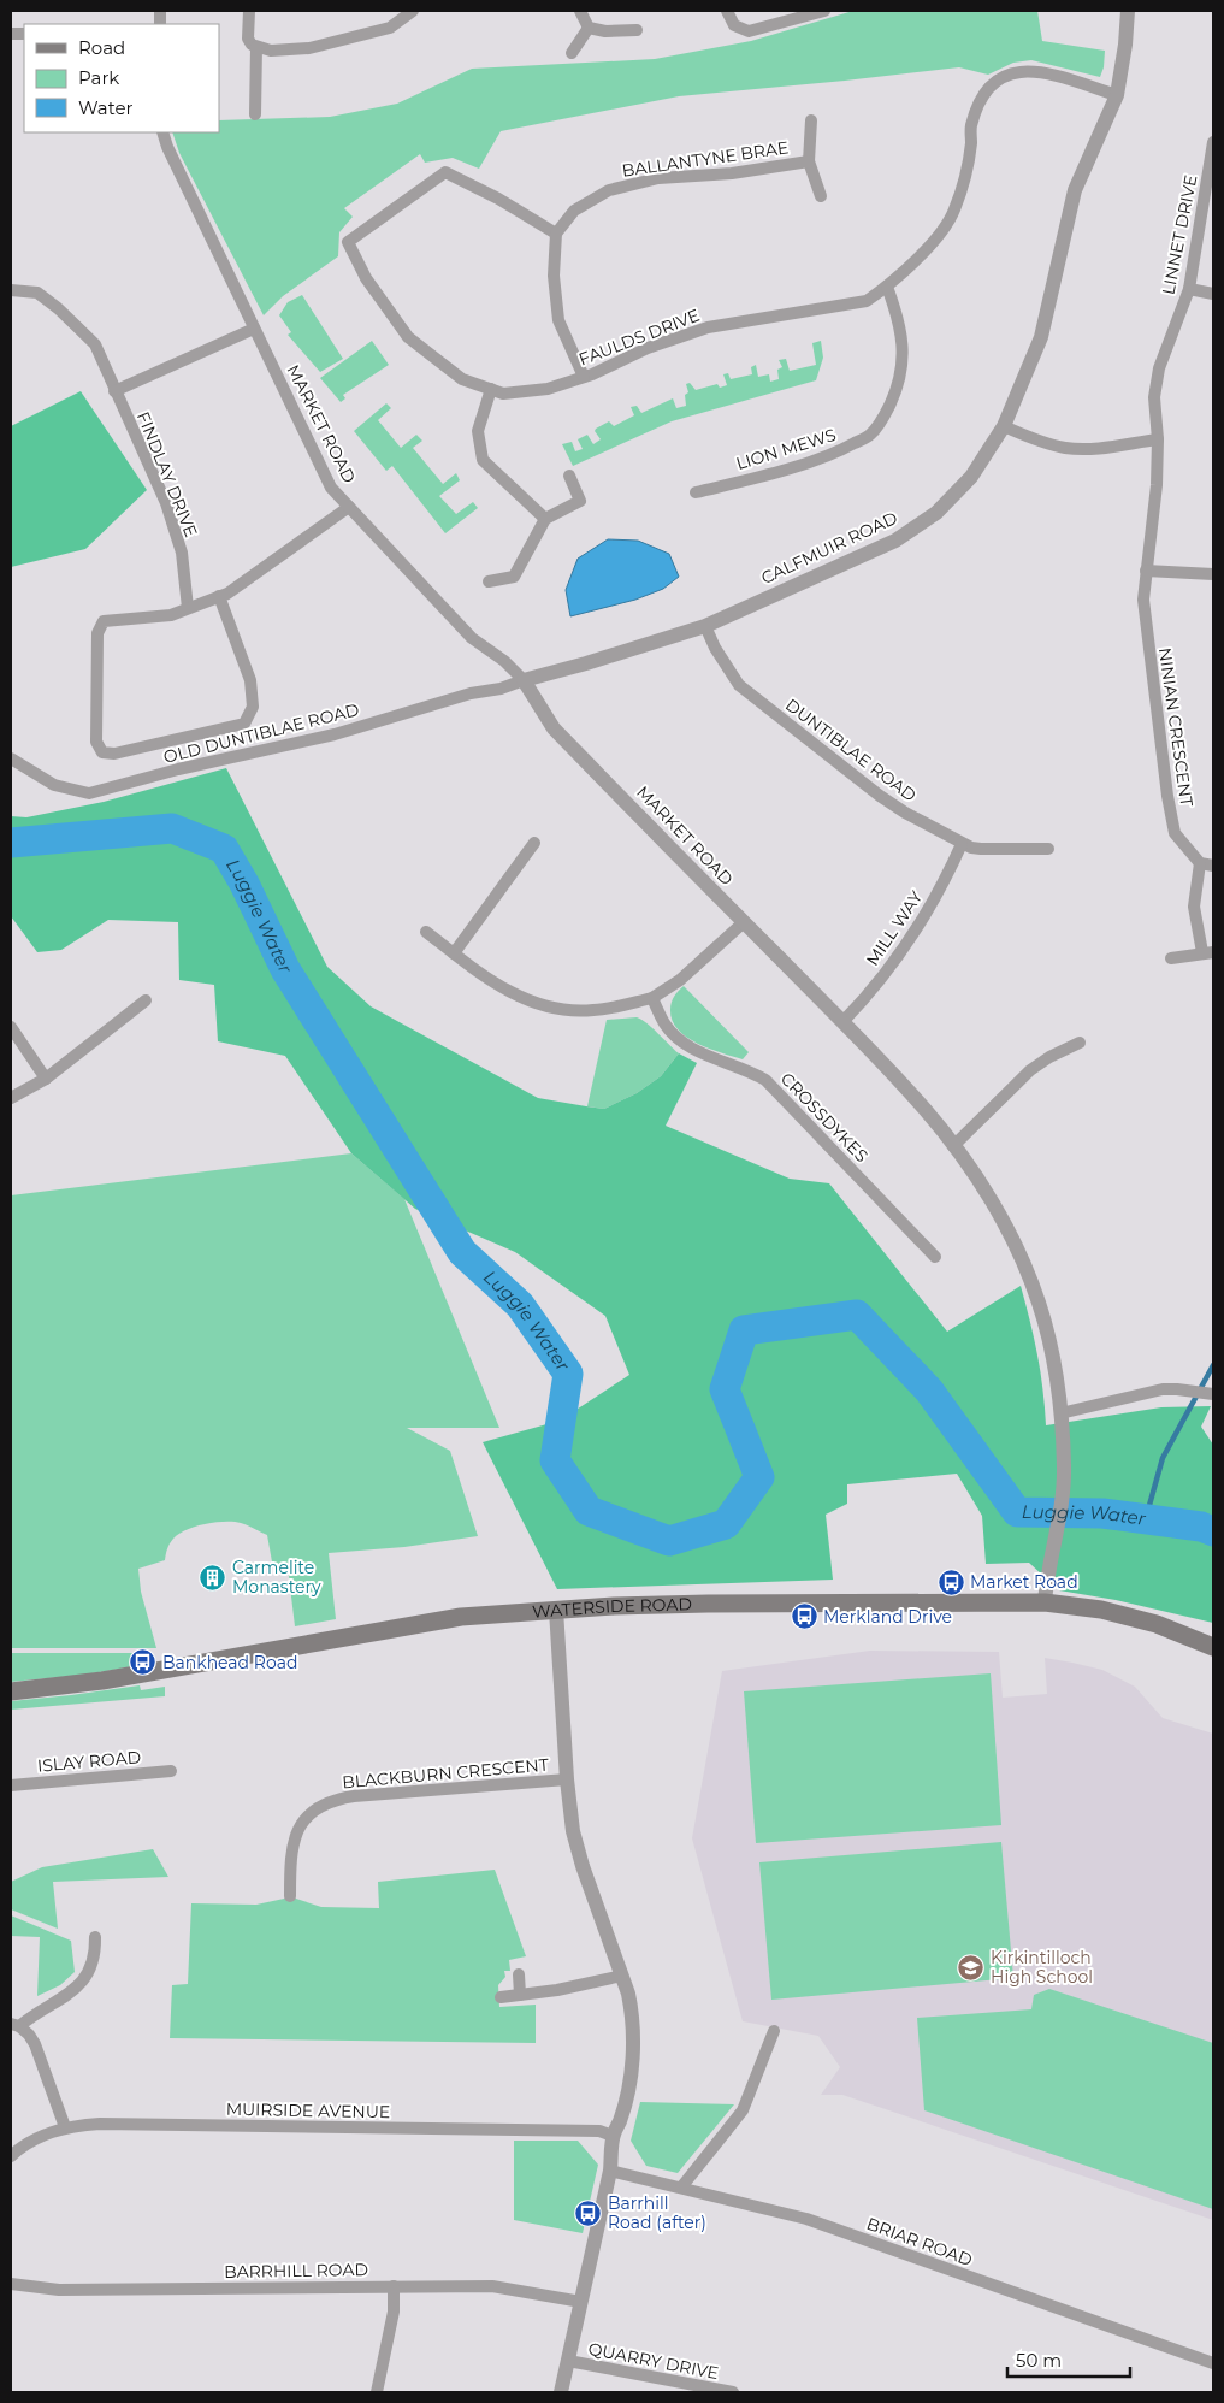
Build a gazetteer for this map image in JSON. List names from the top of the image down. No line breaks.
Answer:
{"streets":{"main road":["WATERSIDE ROAD"],"street":["BALLANTYNE BRAE","LINNET DRIVE","FAULDS DRIVE","MARKET ROAD","LION MEWS","FINDLAY DRIVE","CALFMUIR ROAD","NINIAN CRESCENT","OLD DUNTIBLAE ROAD","DUNTIBLAE ROAD","MILL WAY","CROSSDYKES","ISLAY ROAD","BLACKBURN CRESCENT","MUIRSIDE AVENUE","BRIAR ROAD","BARRHILL ROAD","QUARRY DRIVE"]},"crossings":[["BALLANTYNE BRAE","FAULDS DRIVE"],["LINNET DRIVE","NINIAN CRESCENT"],["FAULDS DRIVE","LION MEWS"],["FAULDS DRIVE","CALFMUIR ROAD"],["MARKET ROAD","CALFMUIR ROAD"],["MARKET ROAD","OLD DUNTIBLAE ROAD"],["MARKET ROAD","MILL WAY"],["MARKET ROAD","WATERSIDE ROAD"],["CALFMUIR ROAD","OLD DUNTIBLAE ROAD"],["CALFMUIR ROAD","DUNTIBLAE ROAD"],["DUNTIBLAE ROAD","MILL WAY"]],"water":["Luggie Water"],"places":{"building":["Carmelite Monastery"],"bus stop":["Market Road","Merkland Drive","Bankhead Road","Barrhill Road (after)"],"school or university":["Kirkintilloch High School"]},"legend":["Road","Park","Water"],"scale_bar":"50 m"}
